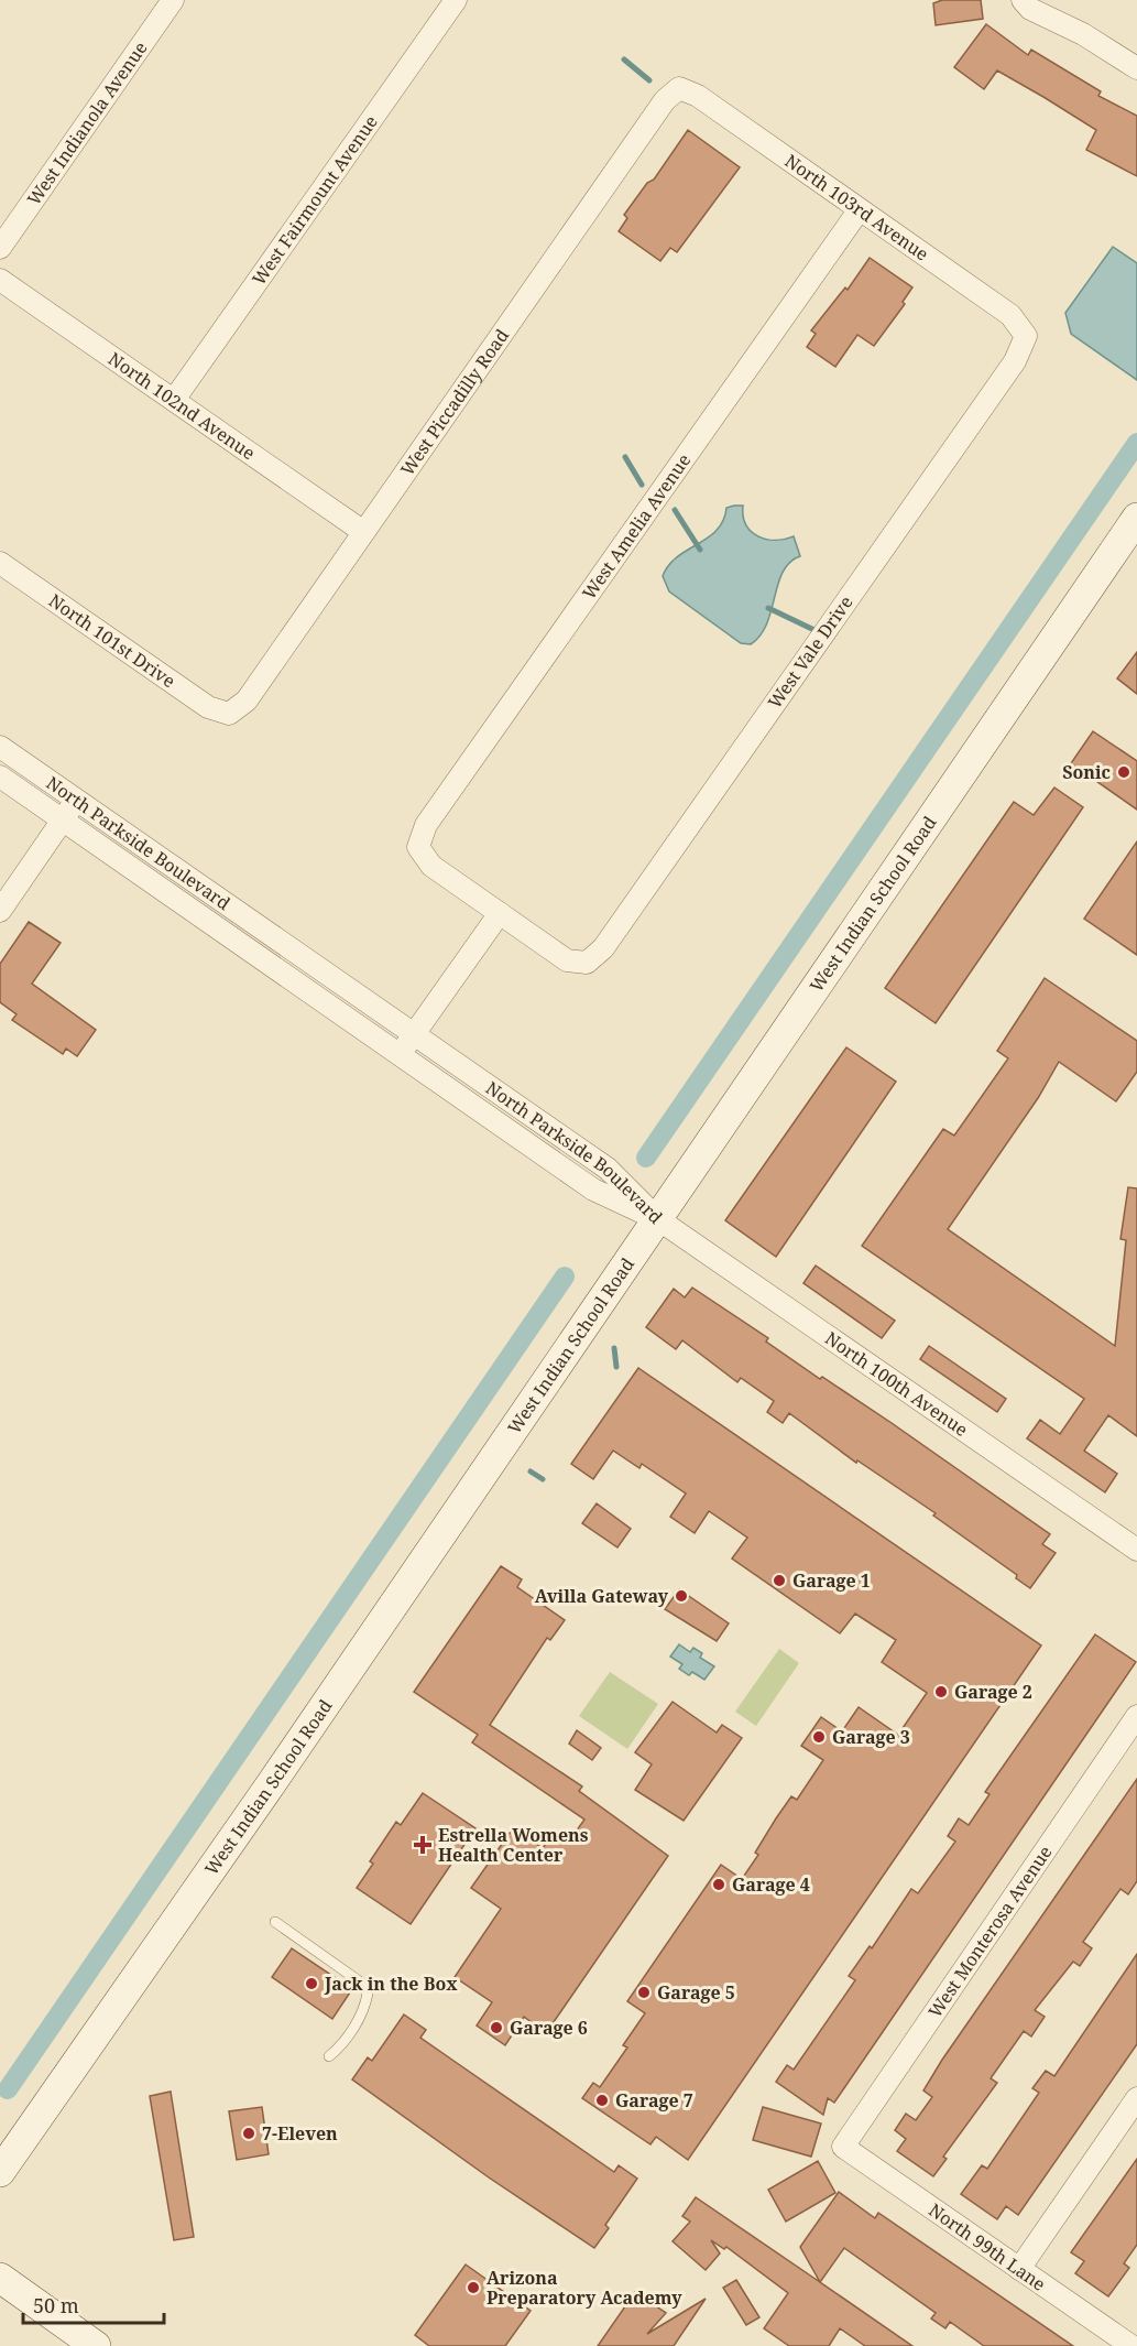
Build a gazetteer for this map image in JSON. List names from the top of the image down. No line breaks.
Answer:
{"streets":{"main road":["West Indian School Road"],"street":["West Indianola Avenue","West Fairmount Avenue","North 103rd Avenue","West Piccadilly Road","North 102nd Avenue","West Amelia Avenue","North 101st Drive","West Vale Drive","North Parkside Boulevard","North 100th Avenue","West Monterosa Avenue","North 99th Lane"]},"crossings":[["West Fairmount Avenue","North 102nd Avenue"],["North 103rd Avenue","West Piccadilly Road"],["North 103rd Avenue","West Amelia Avenue"],["North 103rd Avenue","West Vale Drive"],["West Piccadilly Road","North 102nd Avenue"],["West Piccadilly Road","North 101st Drive"],["West Amelia Avenue","West Vale Drive"],["North Parkside Boulevard","West Indian School Road"],["North Parkside Boulevard","North 100th Avenue"],["West Indian School Road","North 100th Avenue"],["West Monterosa Avenue","North 99th Lane"]],"places":{"other":["Sonic","Garage 1","Avilla Gateway","Garage 2","Garage 3","Garage 4","Jack in the Box","Garage 5","Garage 6","Garage 7","7-Eleven","Arizona Preparatory Academy"],"health":["Estrella Womens Health Center"]},"scale_bar":"50 m"}
